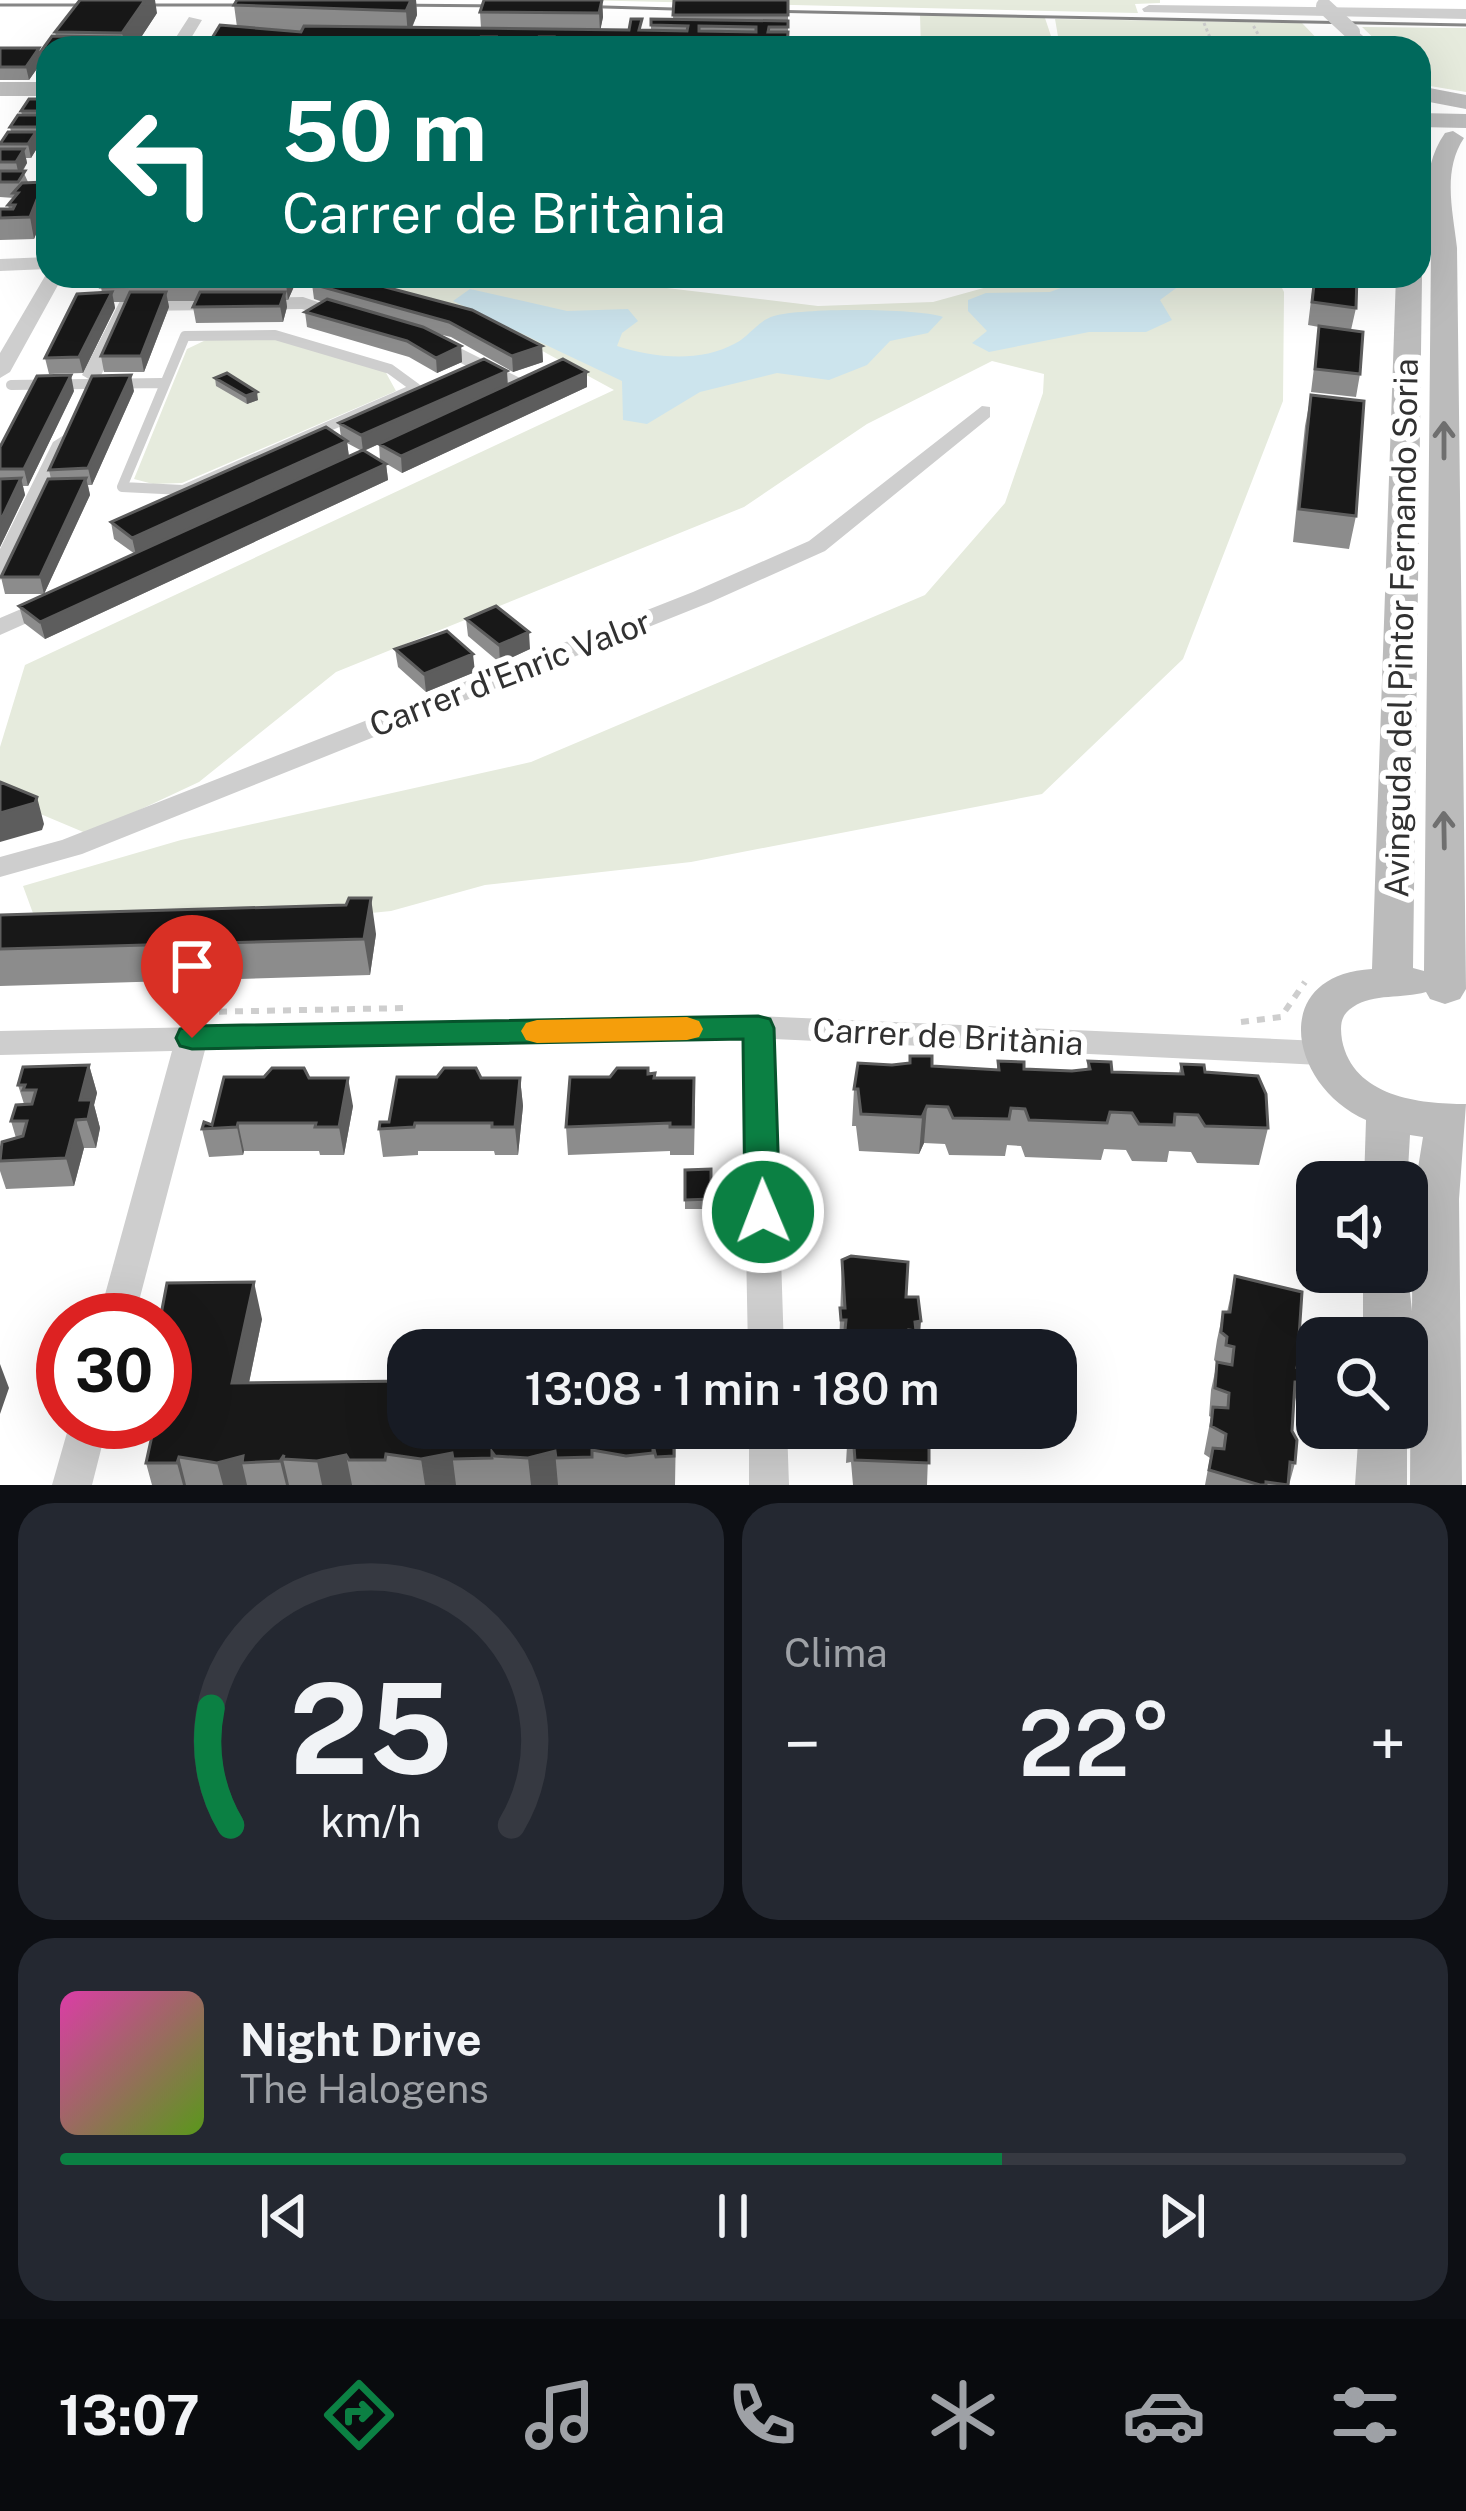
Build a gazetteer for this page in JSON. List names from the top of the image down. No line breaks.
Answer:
{"streets":{"street":["Avinguda del Pintor Fernando Soria","Carrer d'Enric Valor","Carrer de Britània"]},"page":{"turn":["50 m","Carrer de Britània"],"limit":"30","trip":"13:08 · 1 min · 180 m","tile":"Clima","heat":["−","22°","+"],"song":["Night Drive","The Halogens"],"tabs":"13:07","gauge":["25","km/h"]}}
